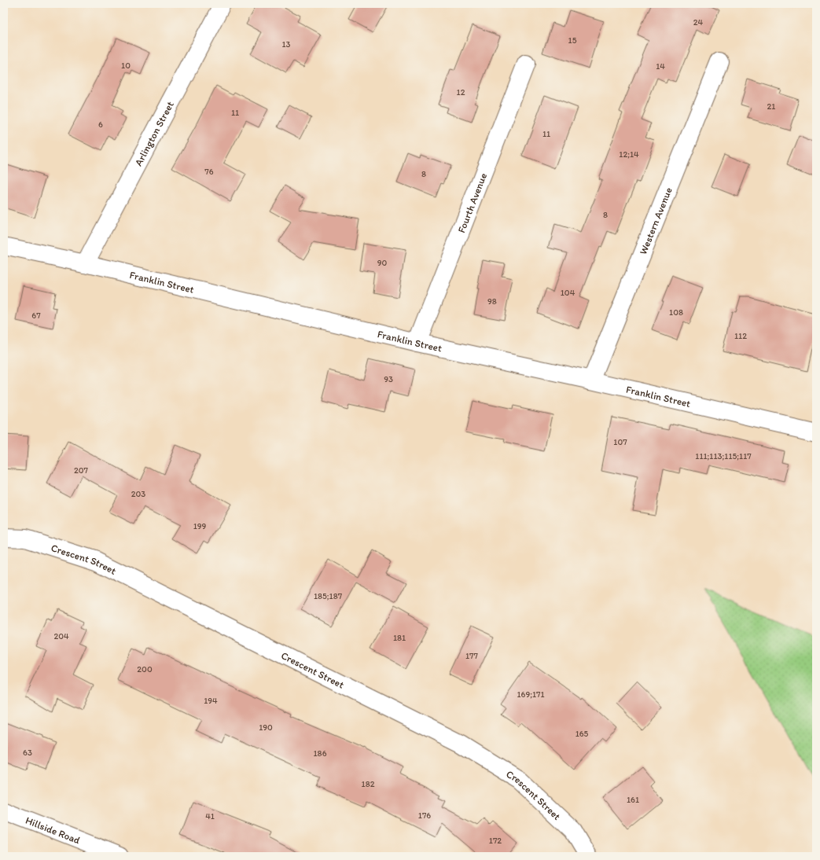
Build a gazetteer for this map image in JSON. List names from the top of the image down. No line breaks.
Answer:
{"streets":{"street":["Arlington Street","Fourth Avenue","Western Avenue","Franklin Street","Crescent Street","Hillside Road"]},"crossings":[["Arlington Street","Franklin Street"],["Fourth Avenue","Franklin Street"],["Western Avenue","Franklin Street"]],"house_numbers":["24","15","13","10","14","12","21","11","6","11","12;14","76","8","8","90","104","98","108","67","112","93","107","111;113;115;117","207","203","199","185;187","204","181","177","200","169;171","194","190","165","63","186","182","161","176","41","172"]}
